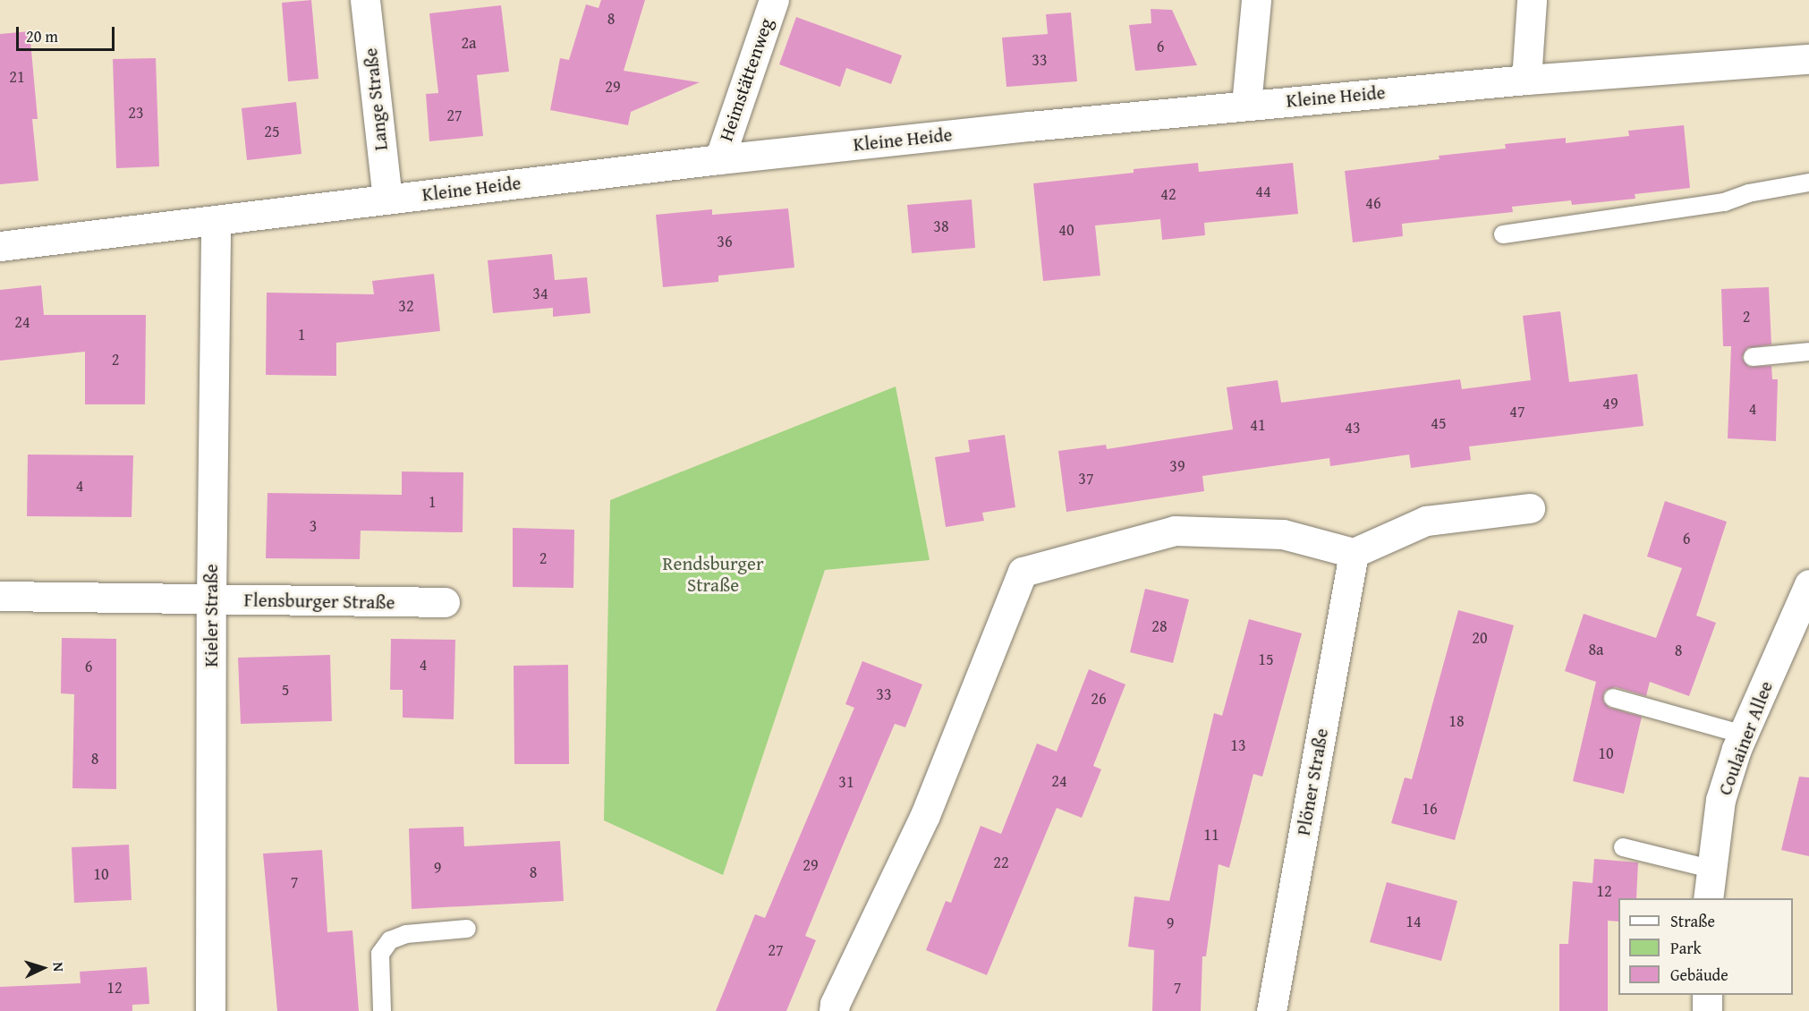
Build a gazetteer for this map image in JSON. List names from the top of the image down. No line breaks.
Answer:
{"streets":{"street":["Heimstättenweg","Kleine Heide","Lange Straße","Flensburger Straße","Kieler Straße","Coulainer Allee","Plöner Straße"]},"crossings":[["Heimstättenweg","Kleine Heide"],["Kleine Heide","Lange Straße"],["Kleine Heide","Kieler Straße"],["Flensburger Straße","Kieler Straße"]],"parks":["Rendsburger Straße"],"house_numbers":["8","2a","6","33","21","29","23","27","25","44","42","46","38","40","36","34","32","2","24","1","2","49","4","47","45","41","43","39","37","4","1","3","6","2","28","20","8a","8","15","4","6","5","33","26","18","13","10","8","24","31","16","11","22","29","9","8","10","7","12","14","9","27","12","7"],"legend":["Straße","Park","Gebäude"],"scale_bar":"20 m","north":"right"}
